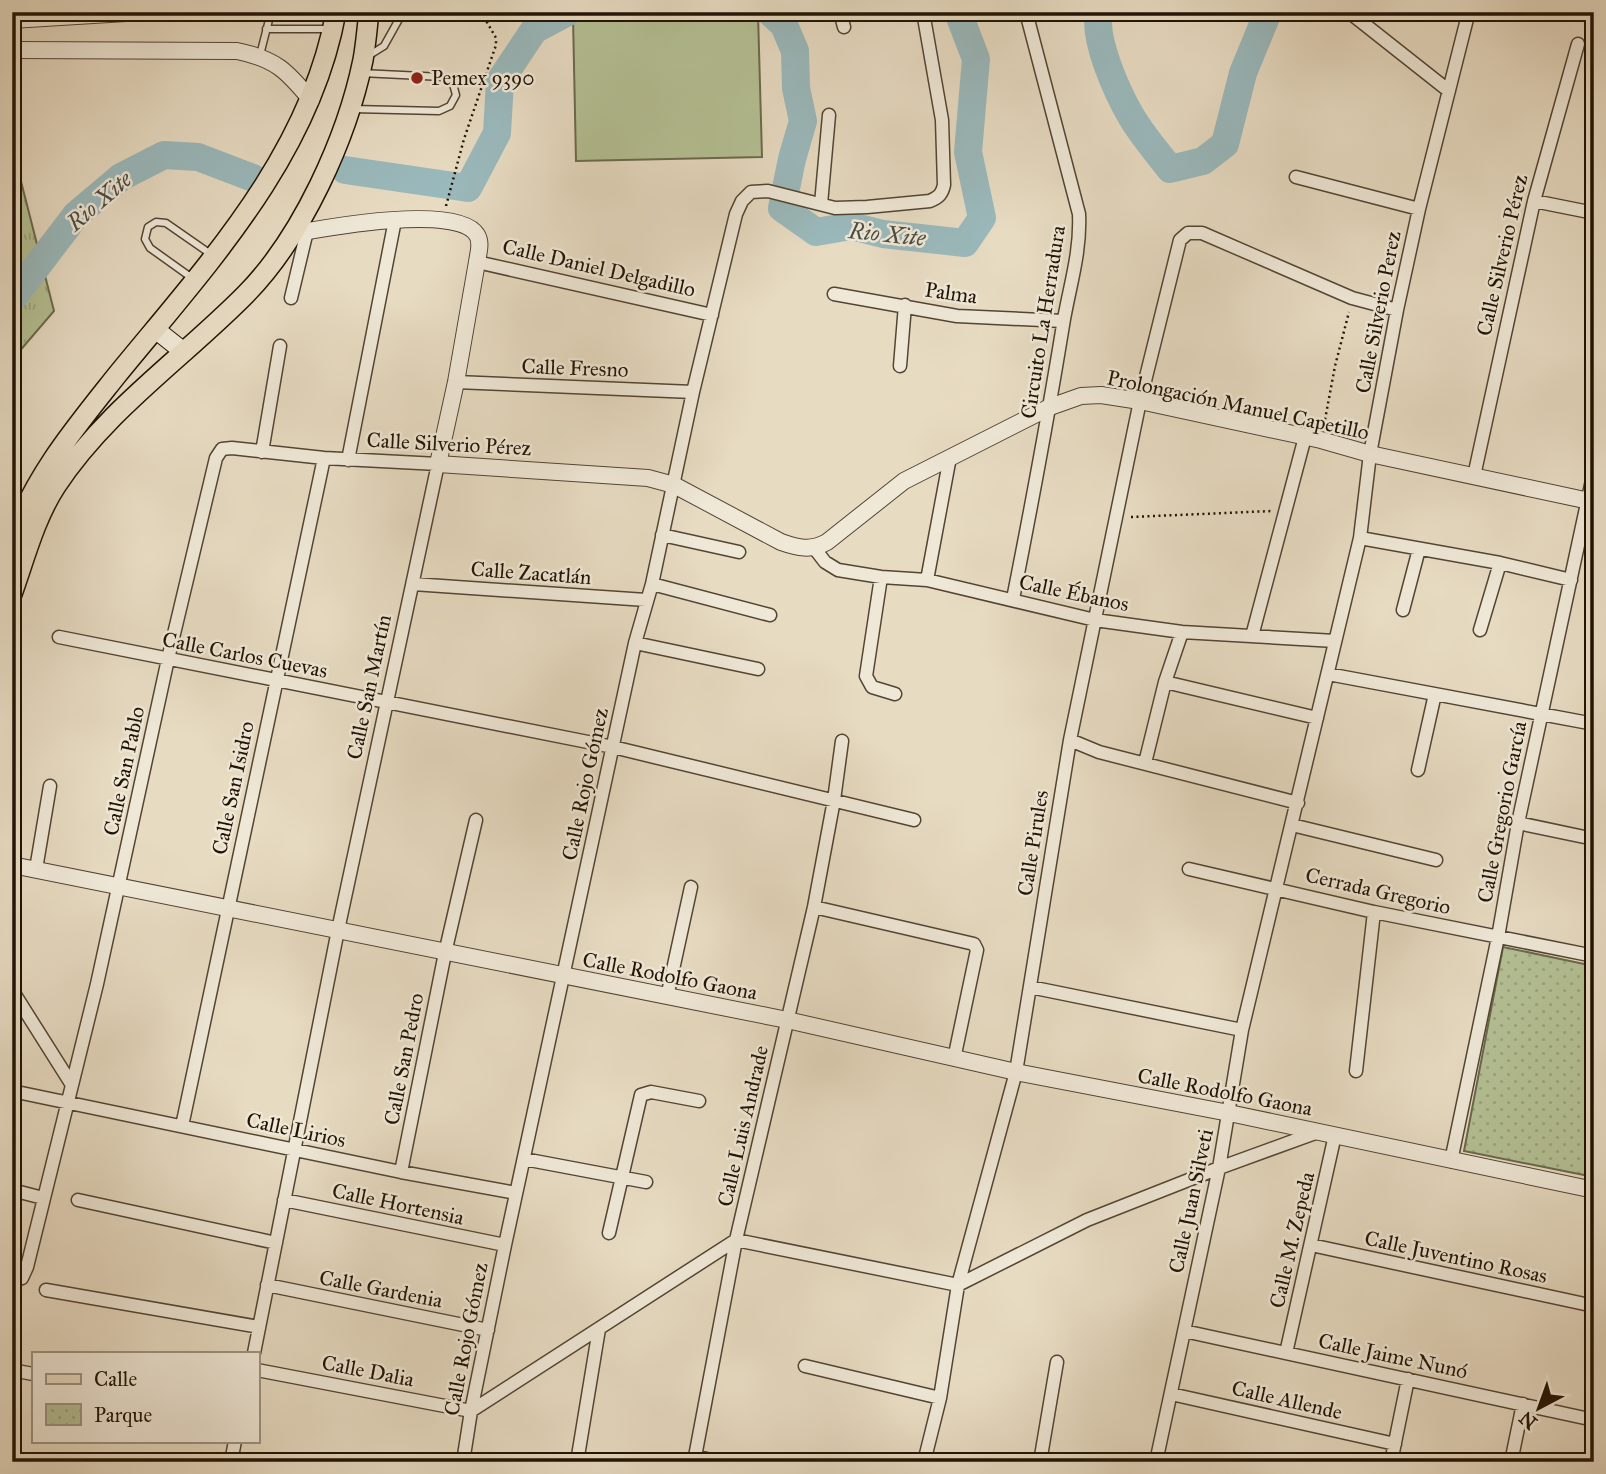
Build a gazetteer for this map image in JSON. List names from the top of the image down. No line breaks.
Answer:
{"streets":{"street":["Calle Silverio Pérez","Calle Daniel Delgadillo","Palma","Calle Silverio Perez","Circuito La Herradura","Calle Fresno","Prolongación Manuel Capetillo","Calle Zacatlán","Calle Ébanos","Calle Carlos Cuevas","Calle San Martín","Calle San Pablo","Calle Rojo Gómez","Calle San Isidro","Calle Gregorio García","Calle Pirules","Cerrada Gregorio","Calle Rodolfo Gaona","Calle San Pedro","Calle Luis Andrade","Calle Lirios","Calle Juan Silveti","Calle Hortensia","Calle M. Zepeda","Calle Juventino Rosas","Calle Gardenia","Calle Jaime Nunó","Calle Dalia","Calle Allende"]},"crossings":[["Calle Silverio Pérez","Prolongación Manuel Capetillo"],["Calle Silverio Pérez","Calle San Martín"],["Calle Silverio Pérez","Calle San Pablo"],["Calle Silverio Pérez","Calle Rojo Gómez"],["Calle Silverio Pérez","Calle San Isidro"],["Calle Daniel Delgadillo","Calle San Martín"],["Calle Daniel Delgadillo","Calle Rojo Gómez"],["Palma","Circuito La Herradura"],["Calle Silverio Perez","Prolongación Manuel Capetillo"],["Calle Silverio Perez","Calle Ébanos"],["Calle Silverio Perez","Calle Juan Silveti"],["Circuito La Herradura","Prolongación Manuel Capetillo"],["Circuito La Herradura","Calle Ébanos"],["Calle Fresno","Calle San Martín"],["Calle Fresno","Calle Rojo Gómez"],["Prolongación Manuel Capetillo","Calle Ébanos"],["Prolongación Manuel Capetillo","Calle Gregorio García"],["Prolongación Manuel Capetillo","Calle Pirules"],["Calle Zacatlán","Calle San Martín"],["Calle Zacatlán","Calle Rojo Gómez"],["Calle Ébanos","Calle Pirules"],["Calle Carlos Cuevas","Calle San Martín"],["Calle Carlos Cuevas","Calle San Pablo"],["Calle Carlos Cuevas","Calle Rojo Gómez"],["Calle Carlos Cuevas","Calle San Isidro"],["Calle Carlos Cuevas","Calle Luis Andrade"],["Calle San Martín","Calle Rodolfo Gaona"],["Calle San Martín","Calle Lirios"],["Calle San Martín","Calle Hortensia"],["Calle San Martín","Calle Gardenia"],["Calle San Pablo","Calle Rodolfo Gaona"],["Calle San Pablo","Calle Lirios"],["Calle Rojo Gómez","Calle Rodolfo Gaona"],["Calle Rojo Gómez","Calle Lirios"],["Calle Rojo Gómez","Calle Hortensia"],["Calle Rojo Gómez","Calle Gardenia"],["Calle Rojo Gómez","Calle Dalia"],["Calle San Isidro","Calle Rodolfo Gaona"],["Calle San Isidro","Calle Lirios"],["Calle Gregorio García","Cerrada Gregorio"],["Calle Gregorio García","Calle Rodolfo Gaona"],["Calle Pirules","Calle Rodolfo Gaona"],["Cerrada Gregorio","Calle Juan Silveti"],["Calle Rodolfo Gaona","Calle San Pedro"],["Calle Rodolfo Gaona","Calle Luis Andrade"],["Calle Rodolfo Gaona","Calle Juan Silveti"],["Calle Rodolfo Gaona","Calle M. Zepeda"],["Calle San Pedro","Calle Lirios"],["Calle Juan Silveti","Calle Jaime Nunó"],["Calle Juan Silveti","Calle Allende"],["Calle M. Zepeda","Calle Juventino Rosas"],["Calle M. Zepeda","Calle Jaime Nunó"]],"water":["Rio Xite"],"places":["Pemex 9390"],"legend":["Calle","Parque"],"north":"bottom left"}
